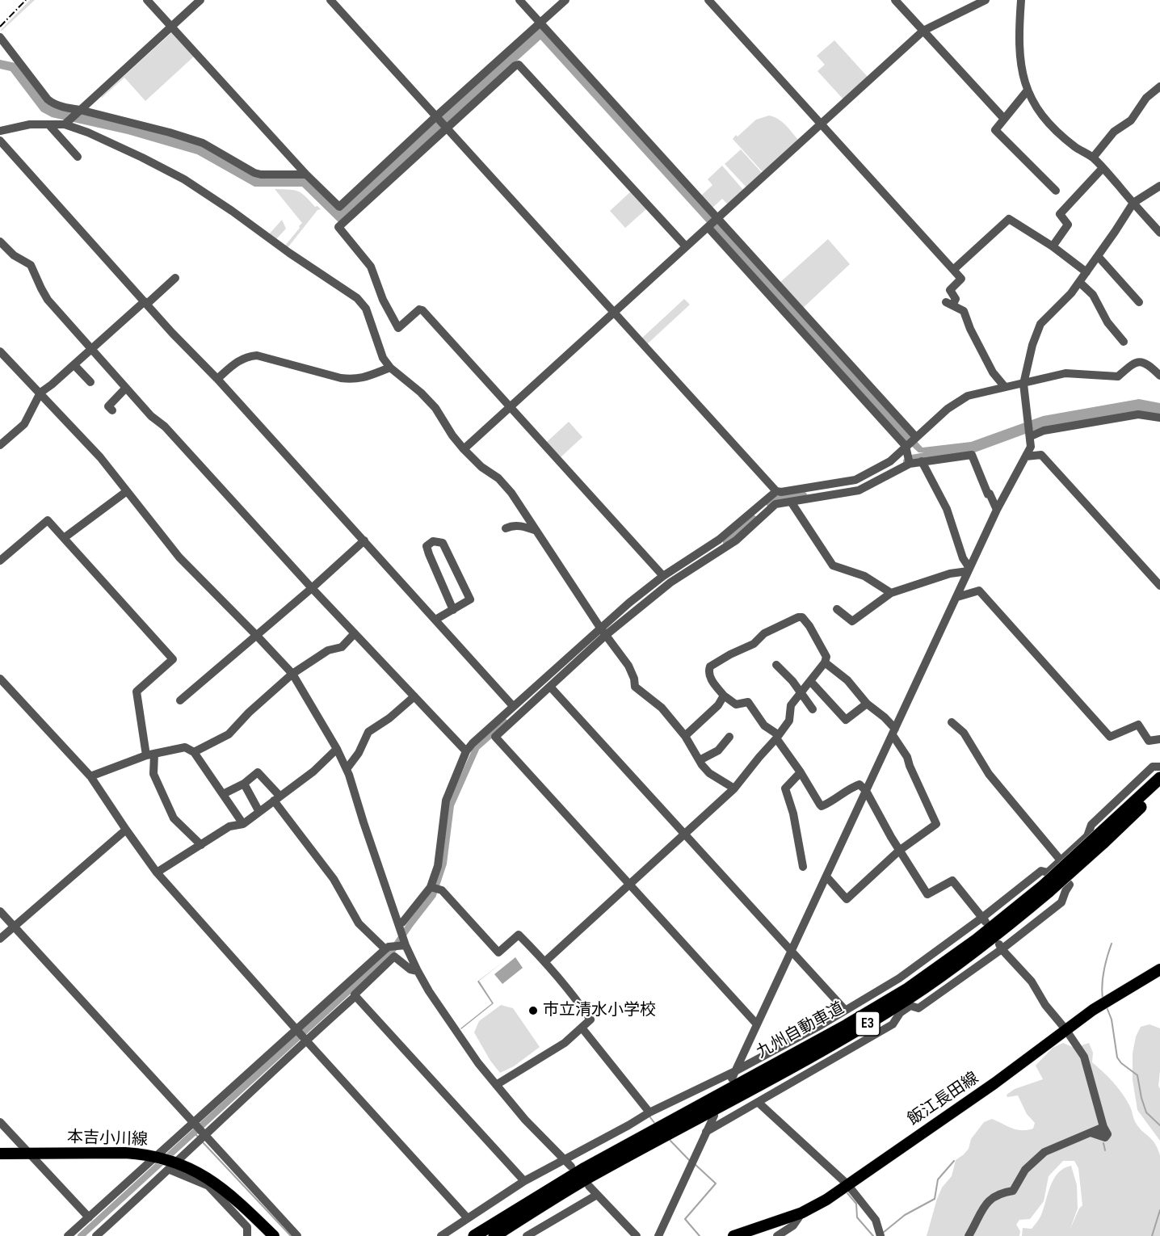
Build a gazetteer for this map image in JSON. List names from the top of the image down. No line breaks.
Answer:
{"streets":{"highway":["E3","九州自動車道"],"main road":["飯江長田線","本吉小川線"]},"places":["市立清水小学校"]}
